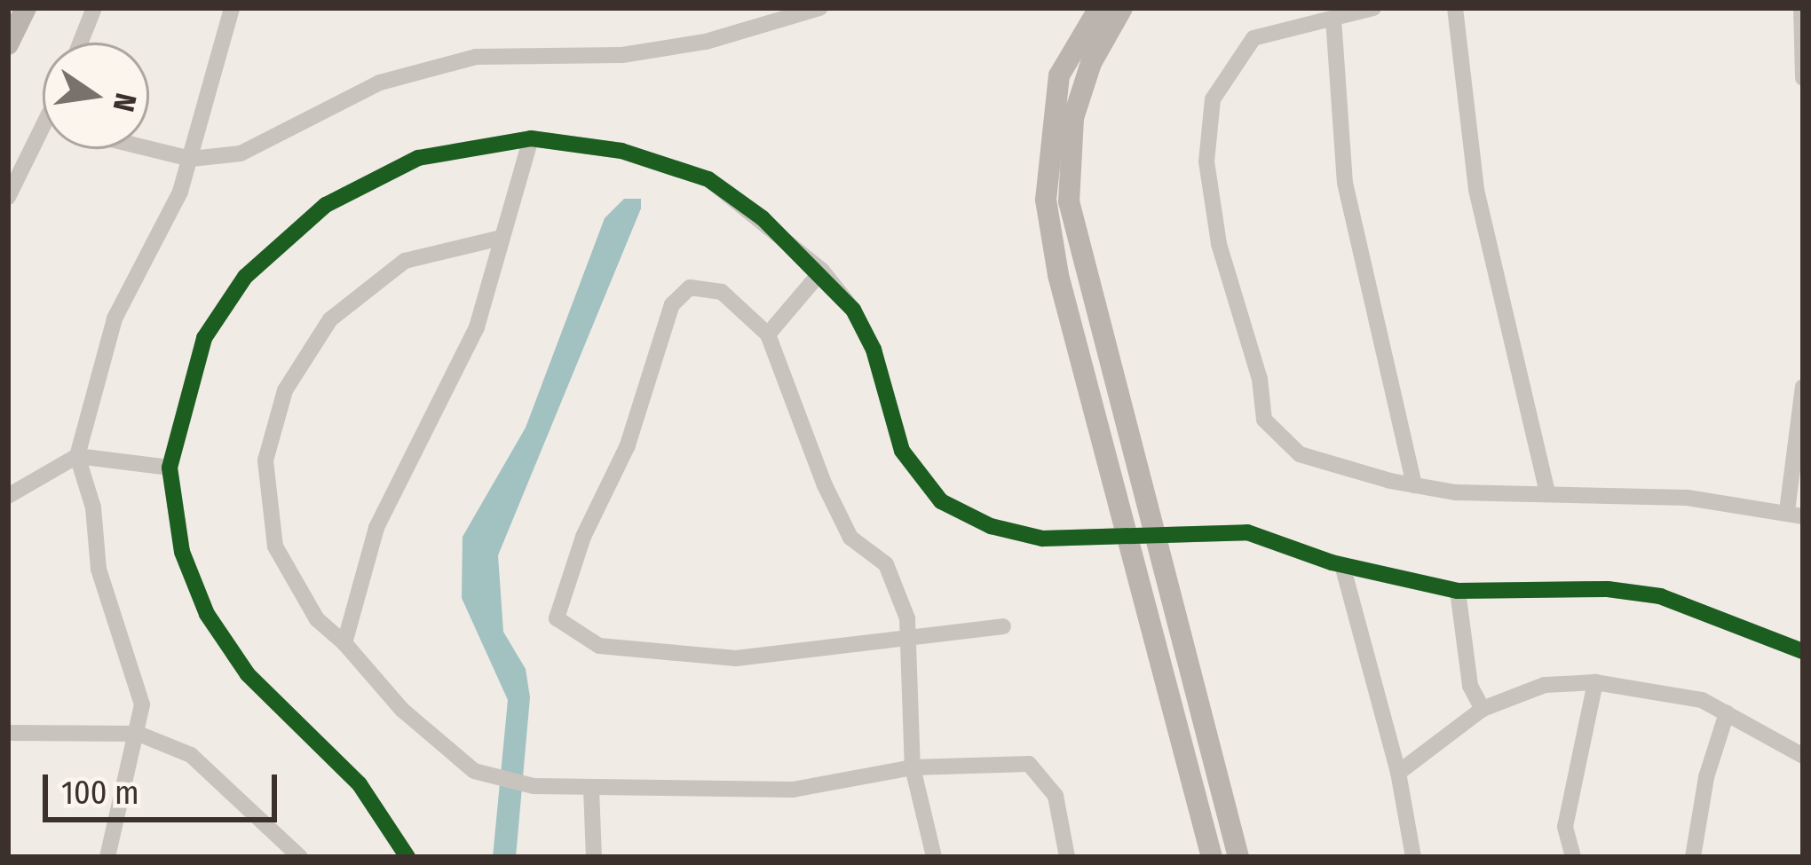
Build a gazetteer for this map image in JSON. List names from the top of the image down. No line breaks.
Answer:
{"scale_bar":"100 m","north":"right"}
